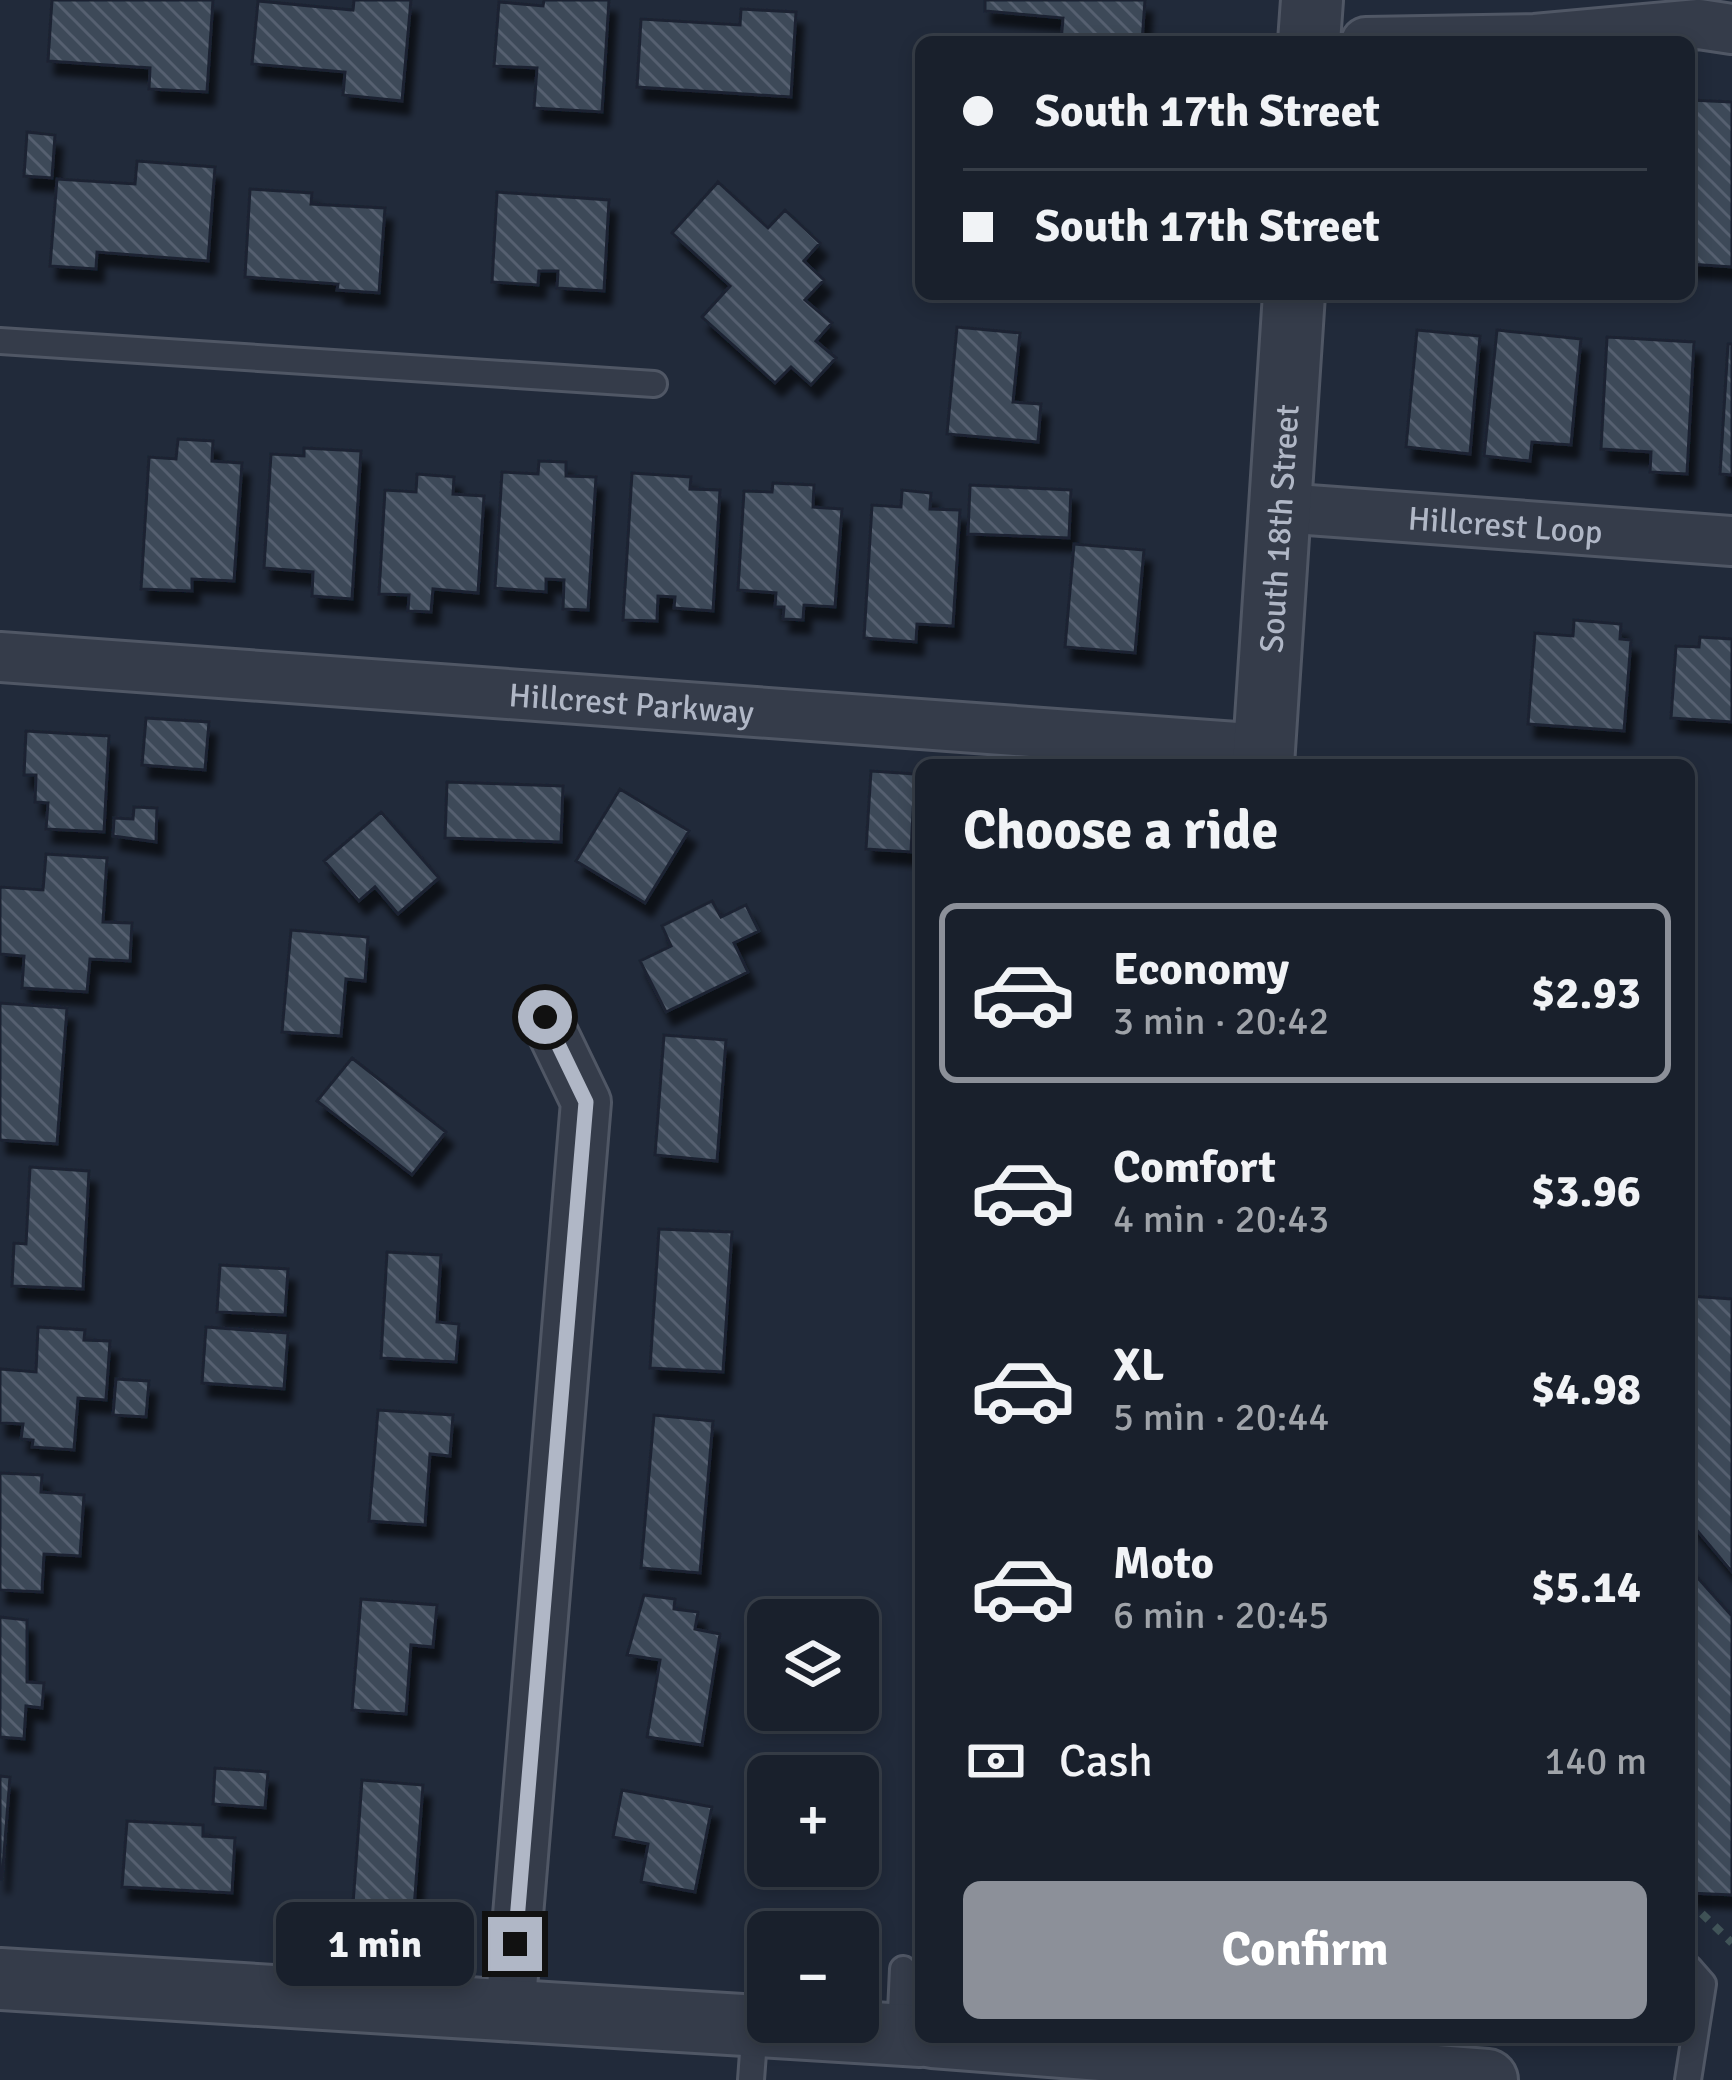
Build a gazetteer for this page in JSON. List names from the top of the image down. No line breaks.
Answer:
{"streets":{"street":["Hillcrest Loop","South 18th Street","Hillcrest Parkway"]},"crossings":[["Hillcrest Loop","South 18th Street"],["South 18th Street","Hillcrest Parkway"]],"page":{"banner":["South 17th Street","South 17th Street"],"heading":"Choose a ride","list":[{"name":"Economy","note":"3 min · 20:42","value":"$2.93"},{"name":"Comfort","note":"4 min · 20:43","value":"$3.96"},{"name":"XL","note":"5 min · 20:44","value":"$4.98"},{"name":"Moto","note":"6 min · 20:45","value":"$5.14"}],"map_buttons":["+","−"],"pay":["Cash","140 m"],"buttons":"Confirm","bubble":"1 min"}}
